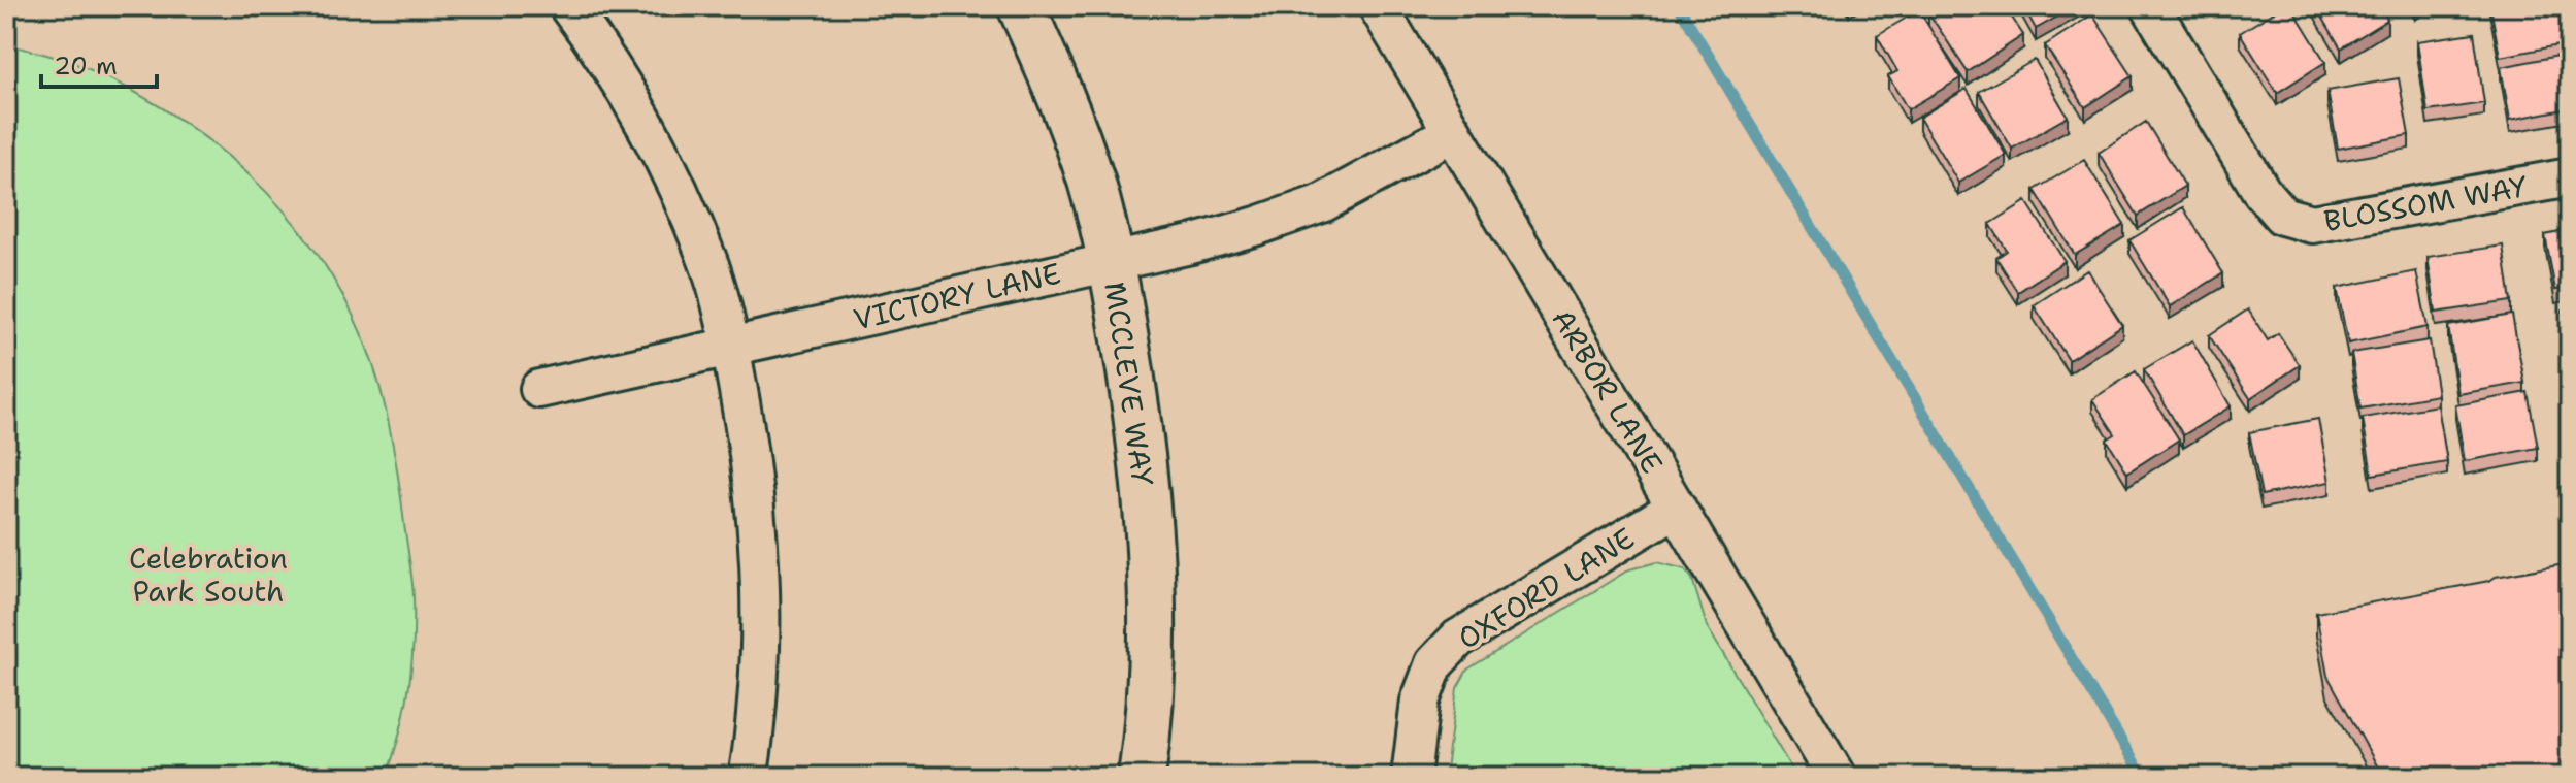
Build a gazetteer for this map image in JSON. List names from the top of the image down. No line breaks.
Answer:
{"streets":{"street":["BLOSSOM WAY","VICTORY LANE","MCCLEVE WAY","ARBOR LANE","OXFORD LANE"]},"crossings":[["VICTORY LANE","MCCLEVE WAY"],["VICTORY LANE","ARBOR LANE"],["ARBOR LANE","OXFORD LANE"]],"parks":["Celebration Park South"],"scale_bar":"20 m"}
